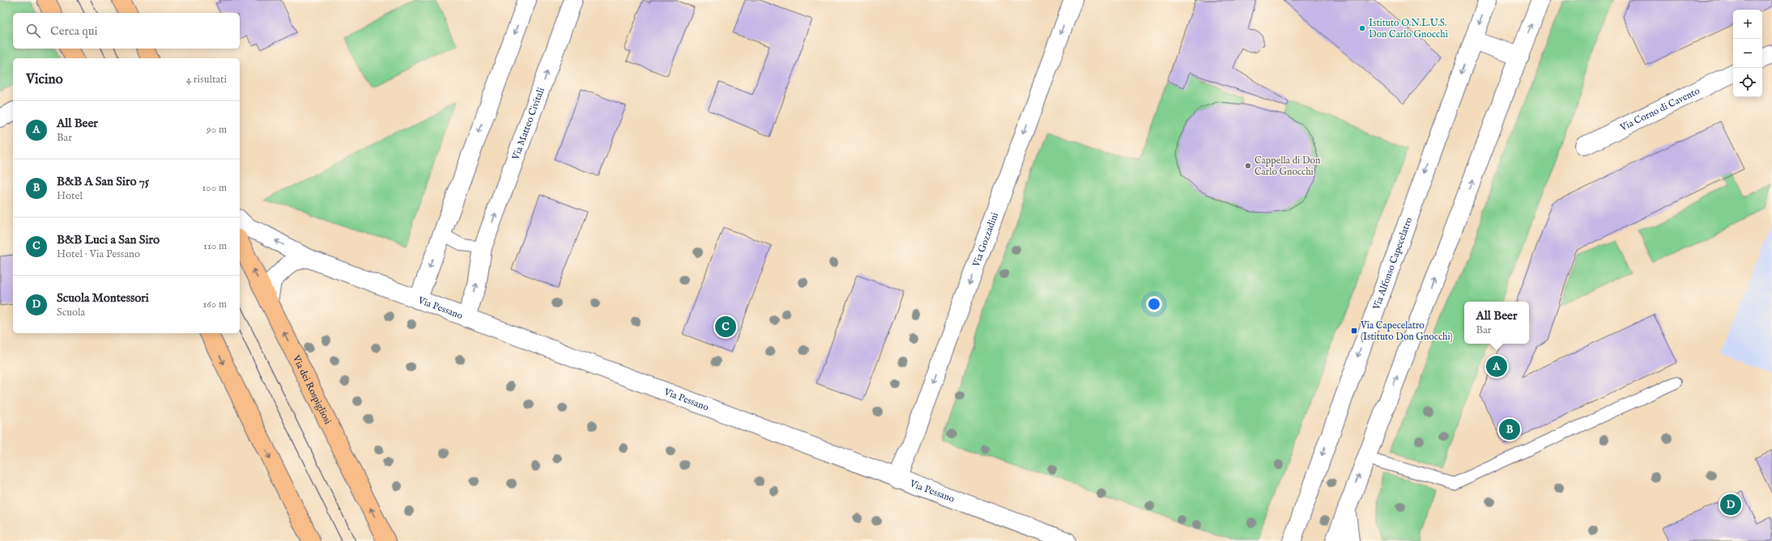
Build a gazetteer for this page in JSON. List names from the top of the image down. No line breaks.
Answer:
{"streets":{"main road":["Via dei Rospigliosi"],"street":["Via Corno di Cavento","Via Matteo Civitali","Via Gozzadini","Via Alfonso Capecelatro","Via Pessano"]},"crossings":[["Via Matteo Civitali","Via Pessano"],["Via Gozzadini","Via Pessano"]],"one_way":["Via Gozzadini"],"places":{"other":["Istituto O.N.L.U.S. Don Carlo Gnocchi","Cappella di Don Carlo Gnocchi"],"transit":["Via Capecelatro (Istituto Don Gnocchi)"]},"page":{"map_buttons":["+","−"],"search":"Cerca qui","heading":["Vicino","4 risultati"],"list":[{"mark":"A","name":"All Beer","note":"Bar","value":"90 m"},{"mark":"B","name":"B&B A San Siro 75","note":"Hotel","value":"100 m"},{"mark":"C","name":"B&B Luci a San Siro","note":"Hotel · Via Pessano","value":"110 m"},{"mark":"D","name":"Scuola Montessori","note":"Scuola","value":"160 m"}],"popup":["All Beer","Bar"],"pins":["C","A","B","D"]}}
